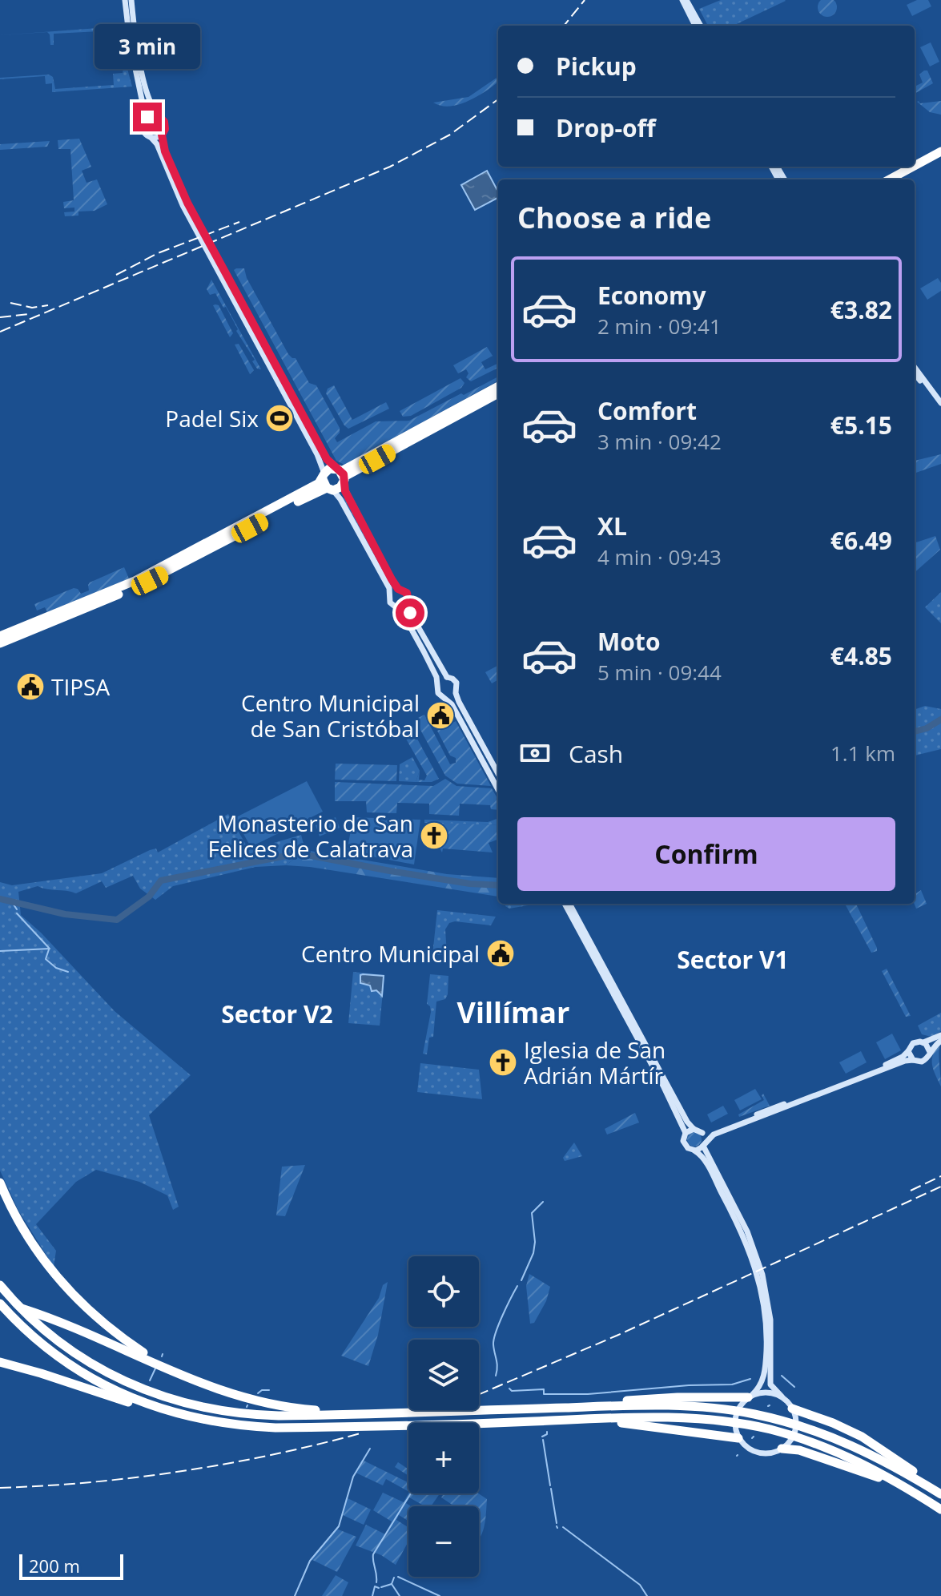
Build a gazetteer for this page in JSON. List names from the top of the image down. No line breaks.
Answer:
{"districts":["Sector V1","Villímar","Sector V2"],"places":{"sports":["Padel Six"],"public building":["TIPSA","Centro Municipal de San Cristóbal","Centro Municipal"],"church":["Monasterio de San Felices de Calatrava","Iglesia de San Adrián Mártír"]},"scale_bar":"200 m","page":{"bubble":"3 min","banner":["Pickup","Drop-off"],"heading":"Choose a ride","list":[{"name":"Economy","note":"2 min · 09:41","value":"€3.82"},{"name":"Comfort","note":"3 min · 09:42","value":"€5.15"},{"name":"XL","note":"4 min · 09:43","value":"€6.49"},{"name":"Moto","note":"5 min · 09:44","value":"€4.85"}],"pay":["Cash","1.1 km"],"buttons":"Confirm","map_buttons":["+","−"],"scale":"200 m"}}
